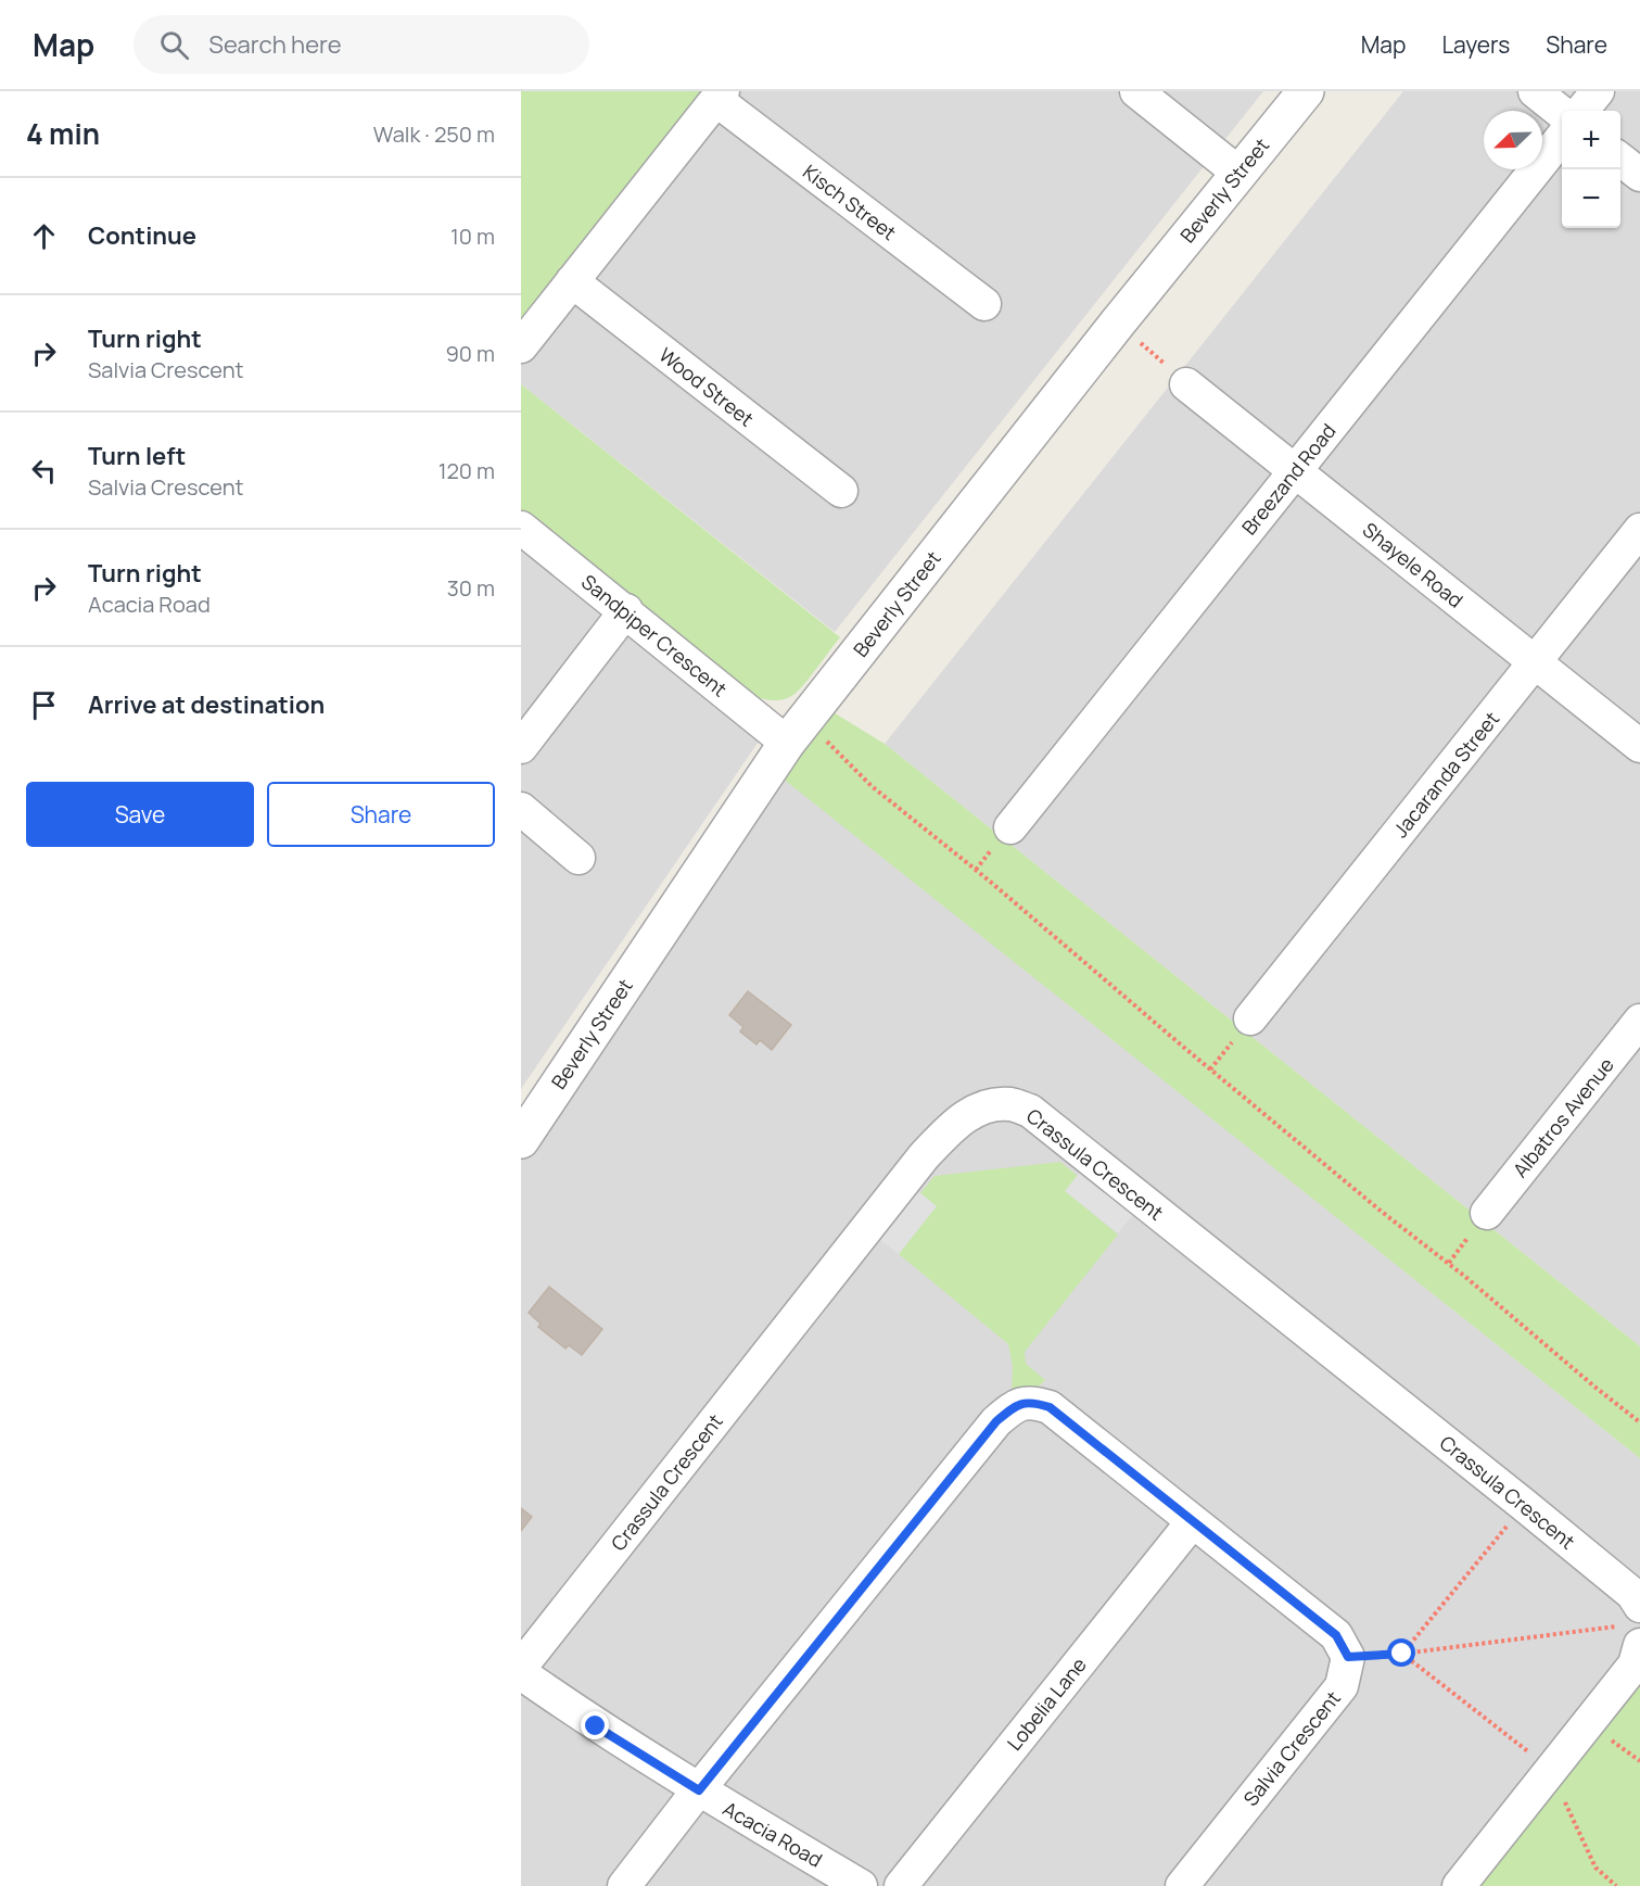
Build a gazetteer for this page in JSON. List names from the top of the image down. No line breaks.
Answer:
{"streets":{"street":["Beverly Street","Kisch Street","Wood Street","Breezand Road","Shayele Road","Sandpiper Crescent","Jacaranda Street","Albatros Avenue","Crassula Crescent","Lobelia Lane","Salvia Crescent","Acacia Road"]},"crossings":[["Beverly Street","Sandpiper Crescent"],["Breezand Road","Shayele Road"],["Shayele Road","Jacaranda Street"]],"north":"bottom left","page":{"header":"Map","search":"Search here","nav":["Map","Layers","Share"],"heading":["4 min","Walk · 250 m"],"map_buttons":["+","−"],"list":[["Continue","10 m"],["Turn right","Salvia Crescent","90 m"],["Turn left","Salvia Crescent","120 m"],["Turn right","Acacia Road","30 m"],"Arrive at destination"],"buttons":["Save","Share"]}}
